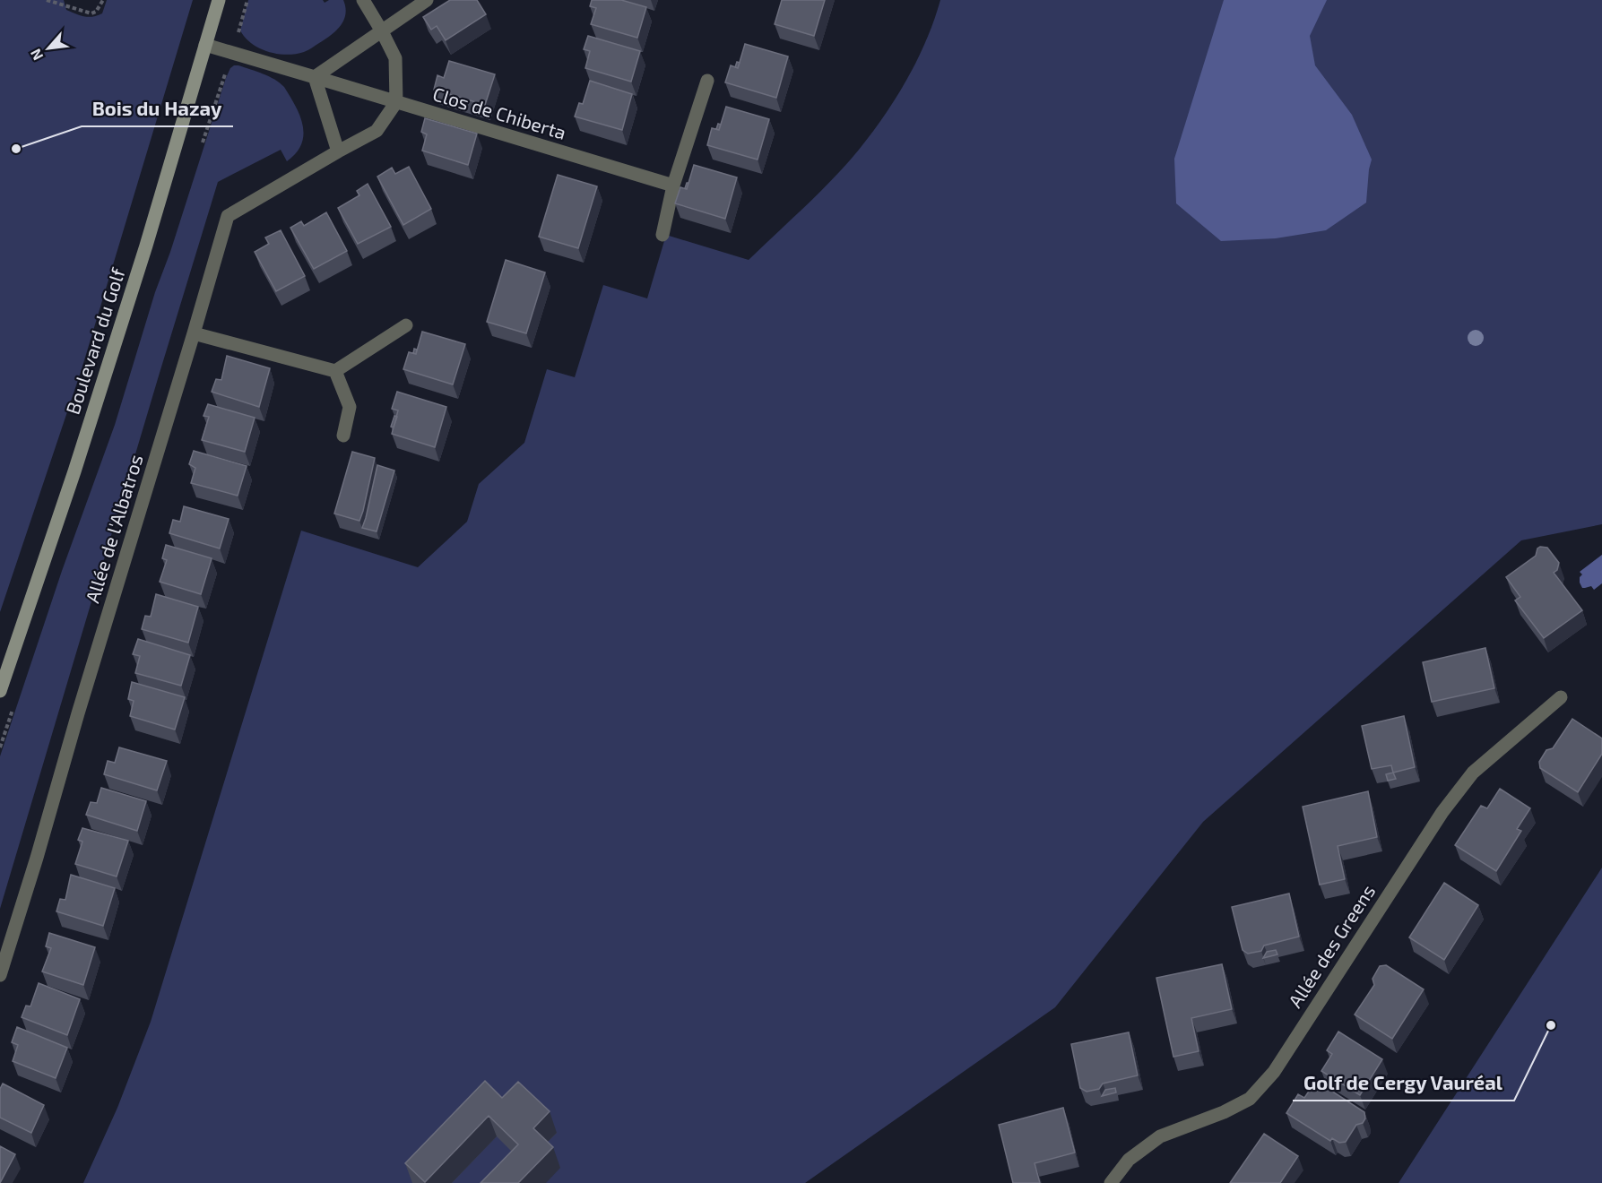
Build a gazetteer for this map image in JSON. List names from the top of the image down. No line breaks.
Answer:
{"streets":{"main road":["Boulevard du Golf"],"street":["Clos de Chiberta","Allée de l'Albatros","Allée des Greens"]},"crossings":[["Clos de Chiberta","Allée de l'Albatros"]],"places":["Bois du Hazay","Golf de Cergy Vauréal"],"north":"bottom left"}
